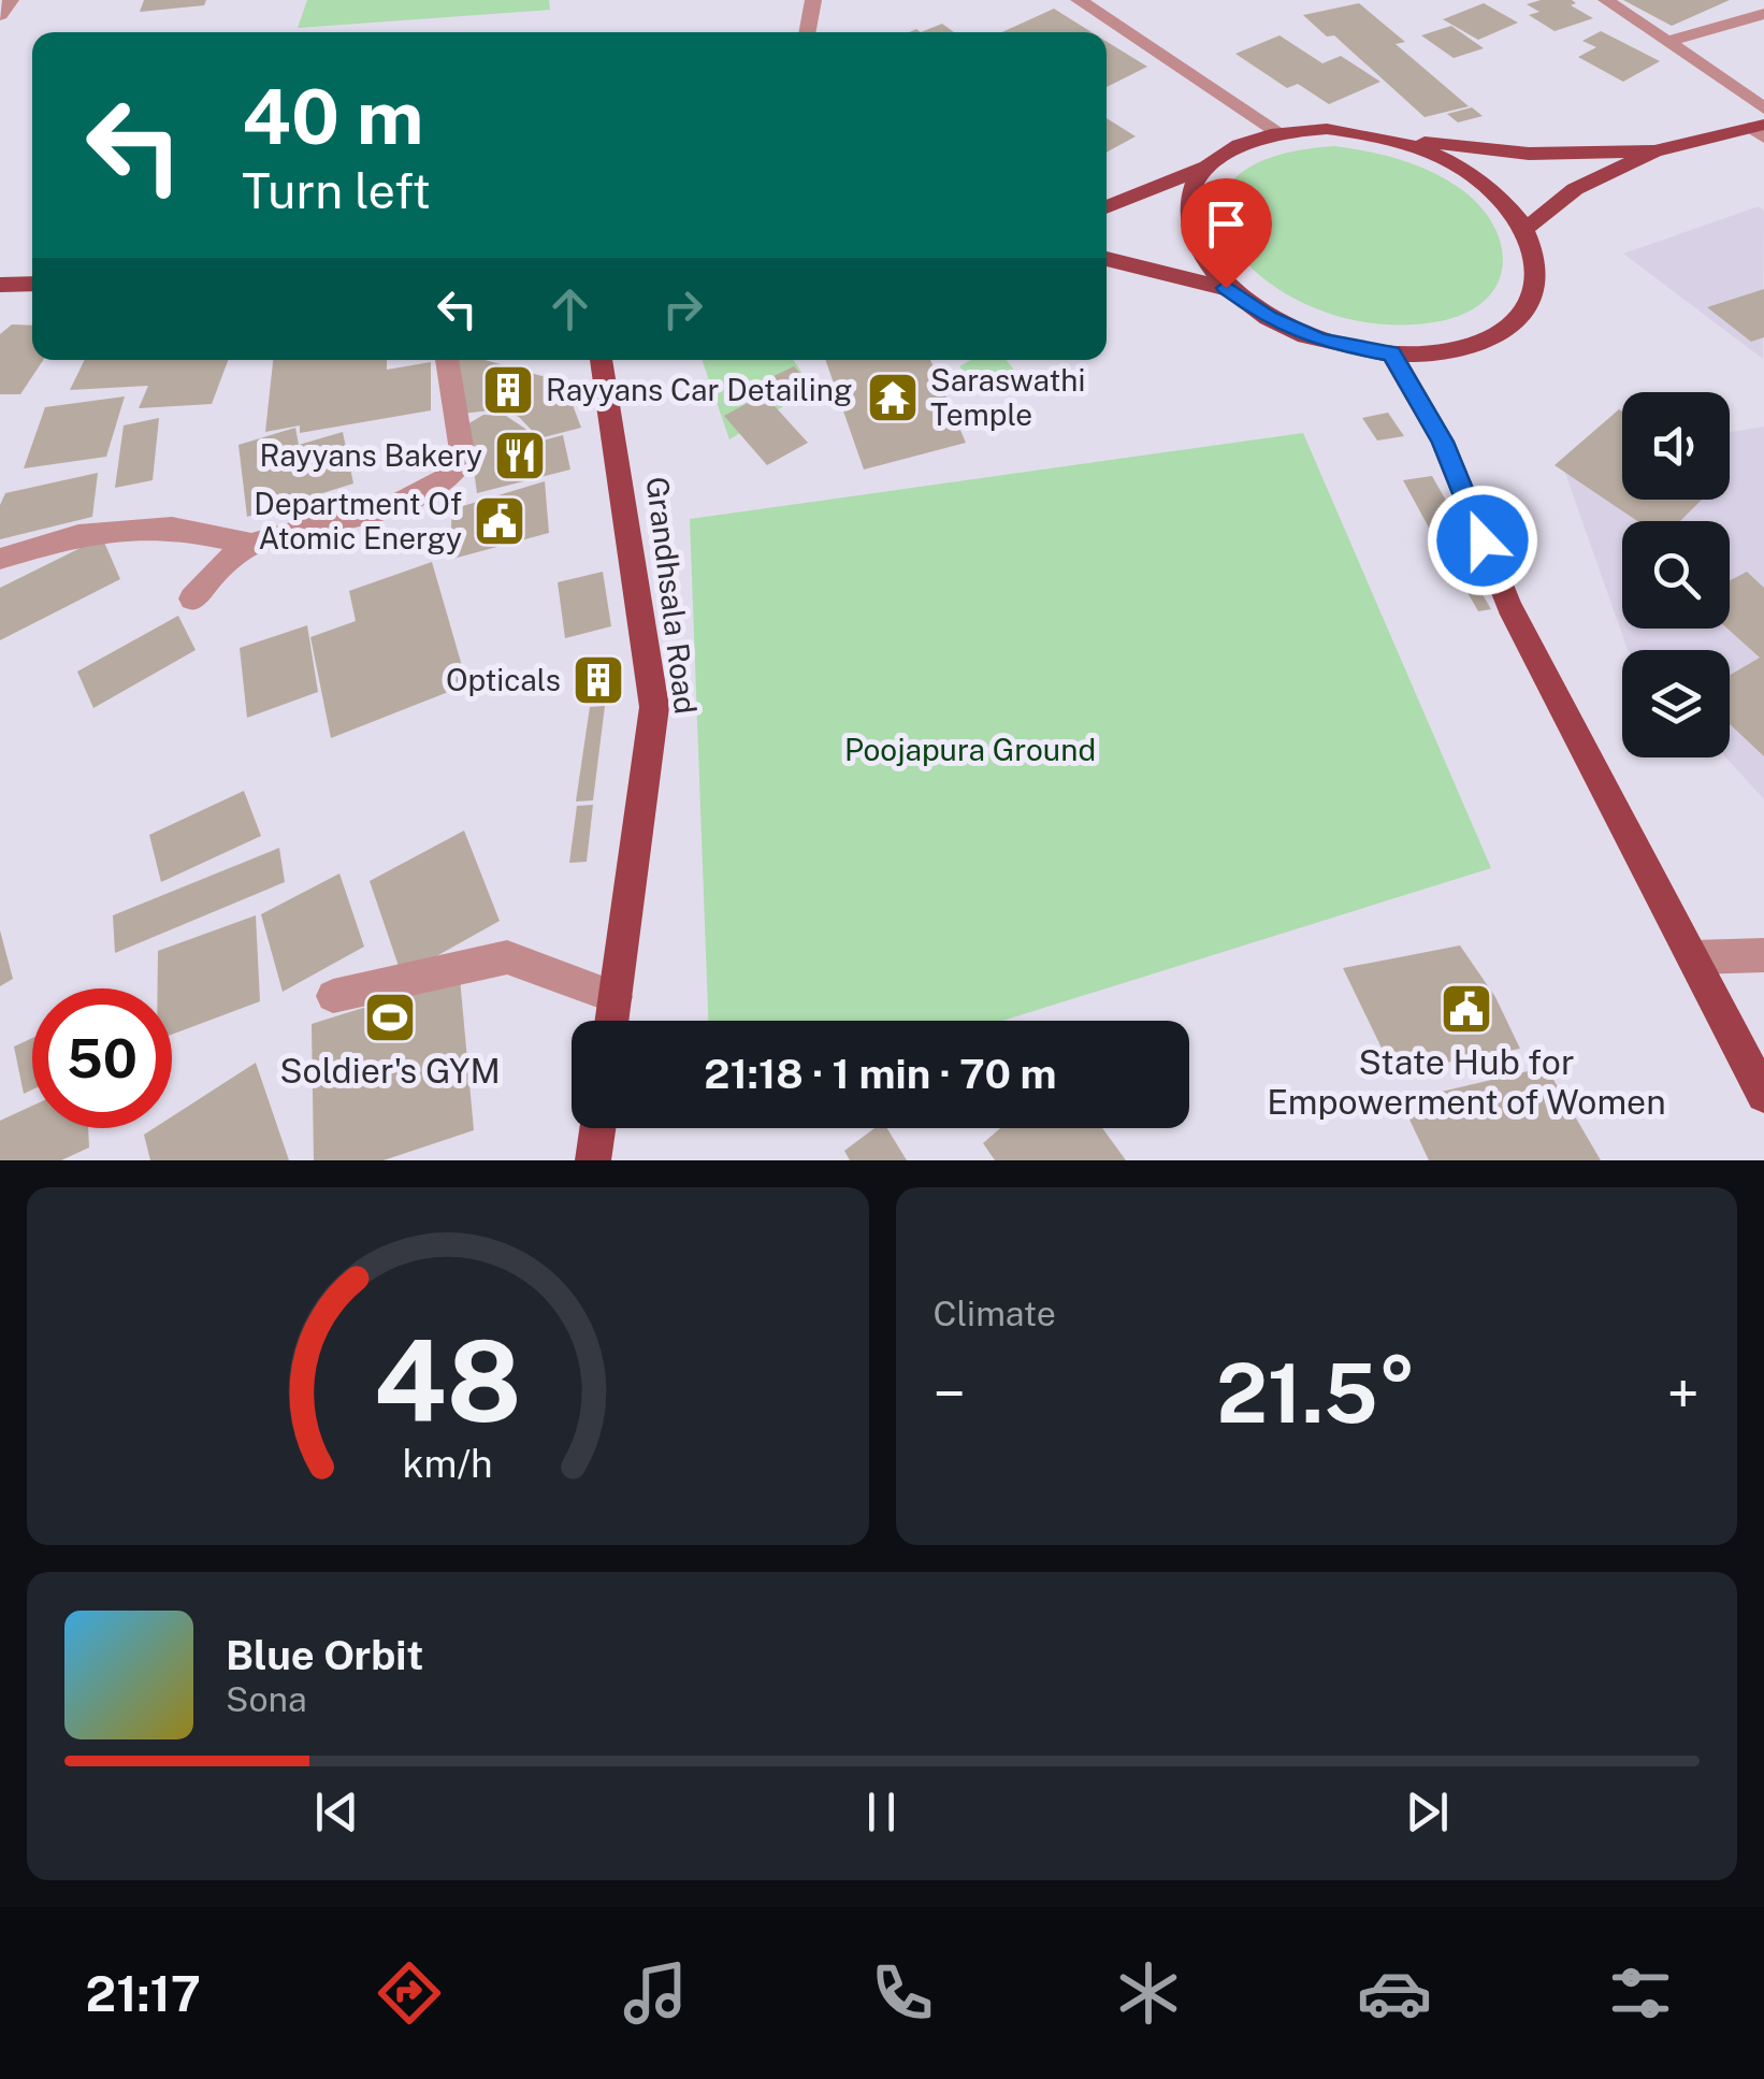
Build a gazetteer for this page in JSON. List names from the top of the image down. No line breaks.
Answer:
{"streets":{"main road":["Grandhsala Road"]},"parks":["Poojapura Ground"],"places":{"building":["Rayyans Car Detailing","Opticals"],"temple":["Saraswathi Temple"],"restaurant":["Rayyans Bakery"],"public building":["Department Of Atomic Energy","State Hub for Empowerment of Women"],"sports":["Soldier's GYM"]},"page":{"turn":["40 m","Turn left"],"limit":"50","trip":"21:18 · 1 min · 70 m","tile":"Climate","heat":["−","21.5°","+"],"song":["Blue Orbit","Sona"],"tabs":"21:17","gauge":["48","km/h"]}}
